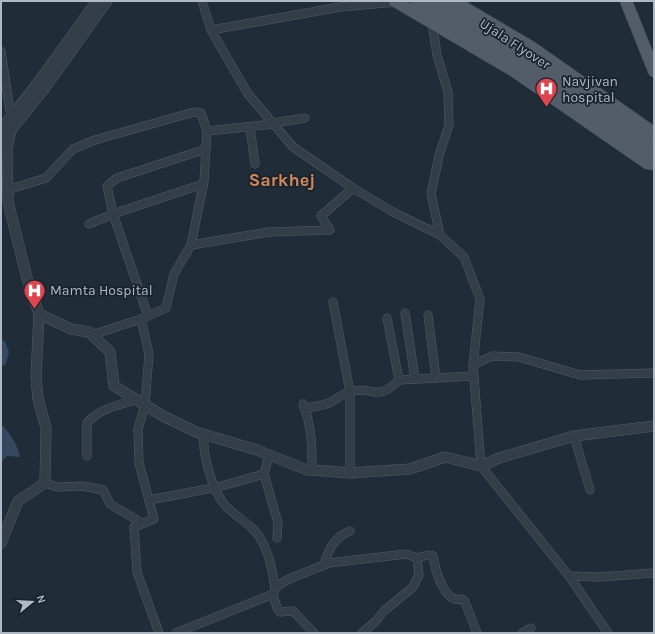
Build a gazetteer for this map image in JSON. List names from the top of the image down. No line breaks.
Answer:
{"streets":{"main road":["Ujala Flyover"]},"districts":["Sarkhej"],"places":{"hospital":["Navjivan hospital","Mamta Hospital"]},"north":"right"}
